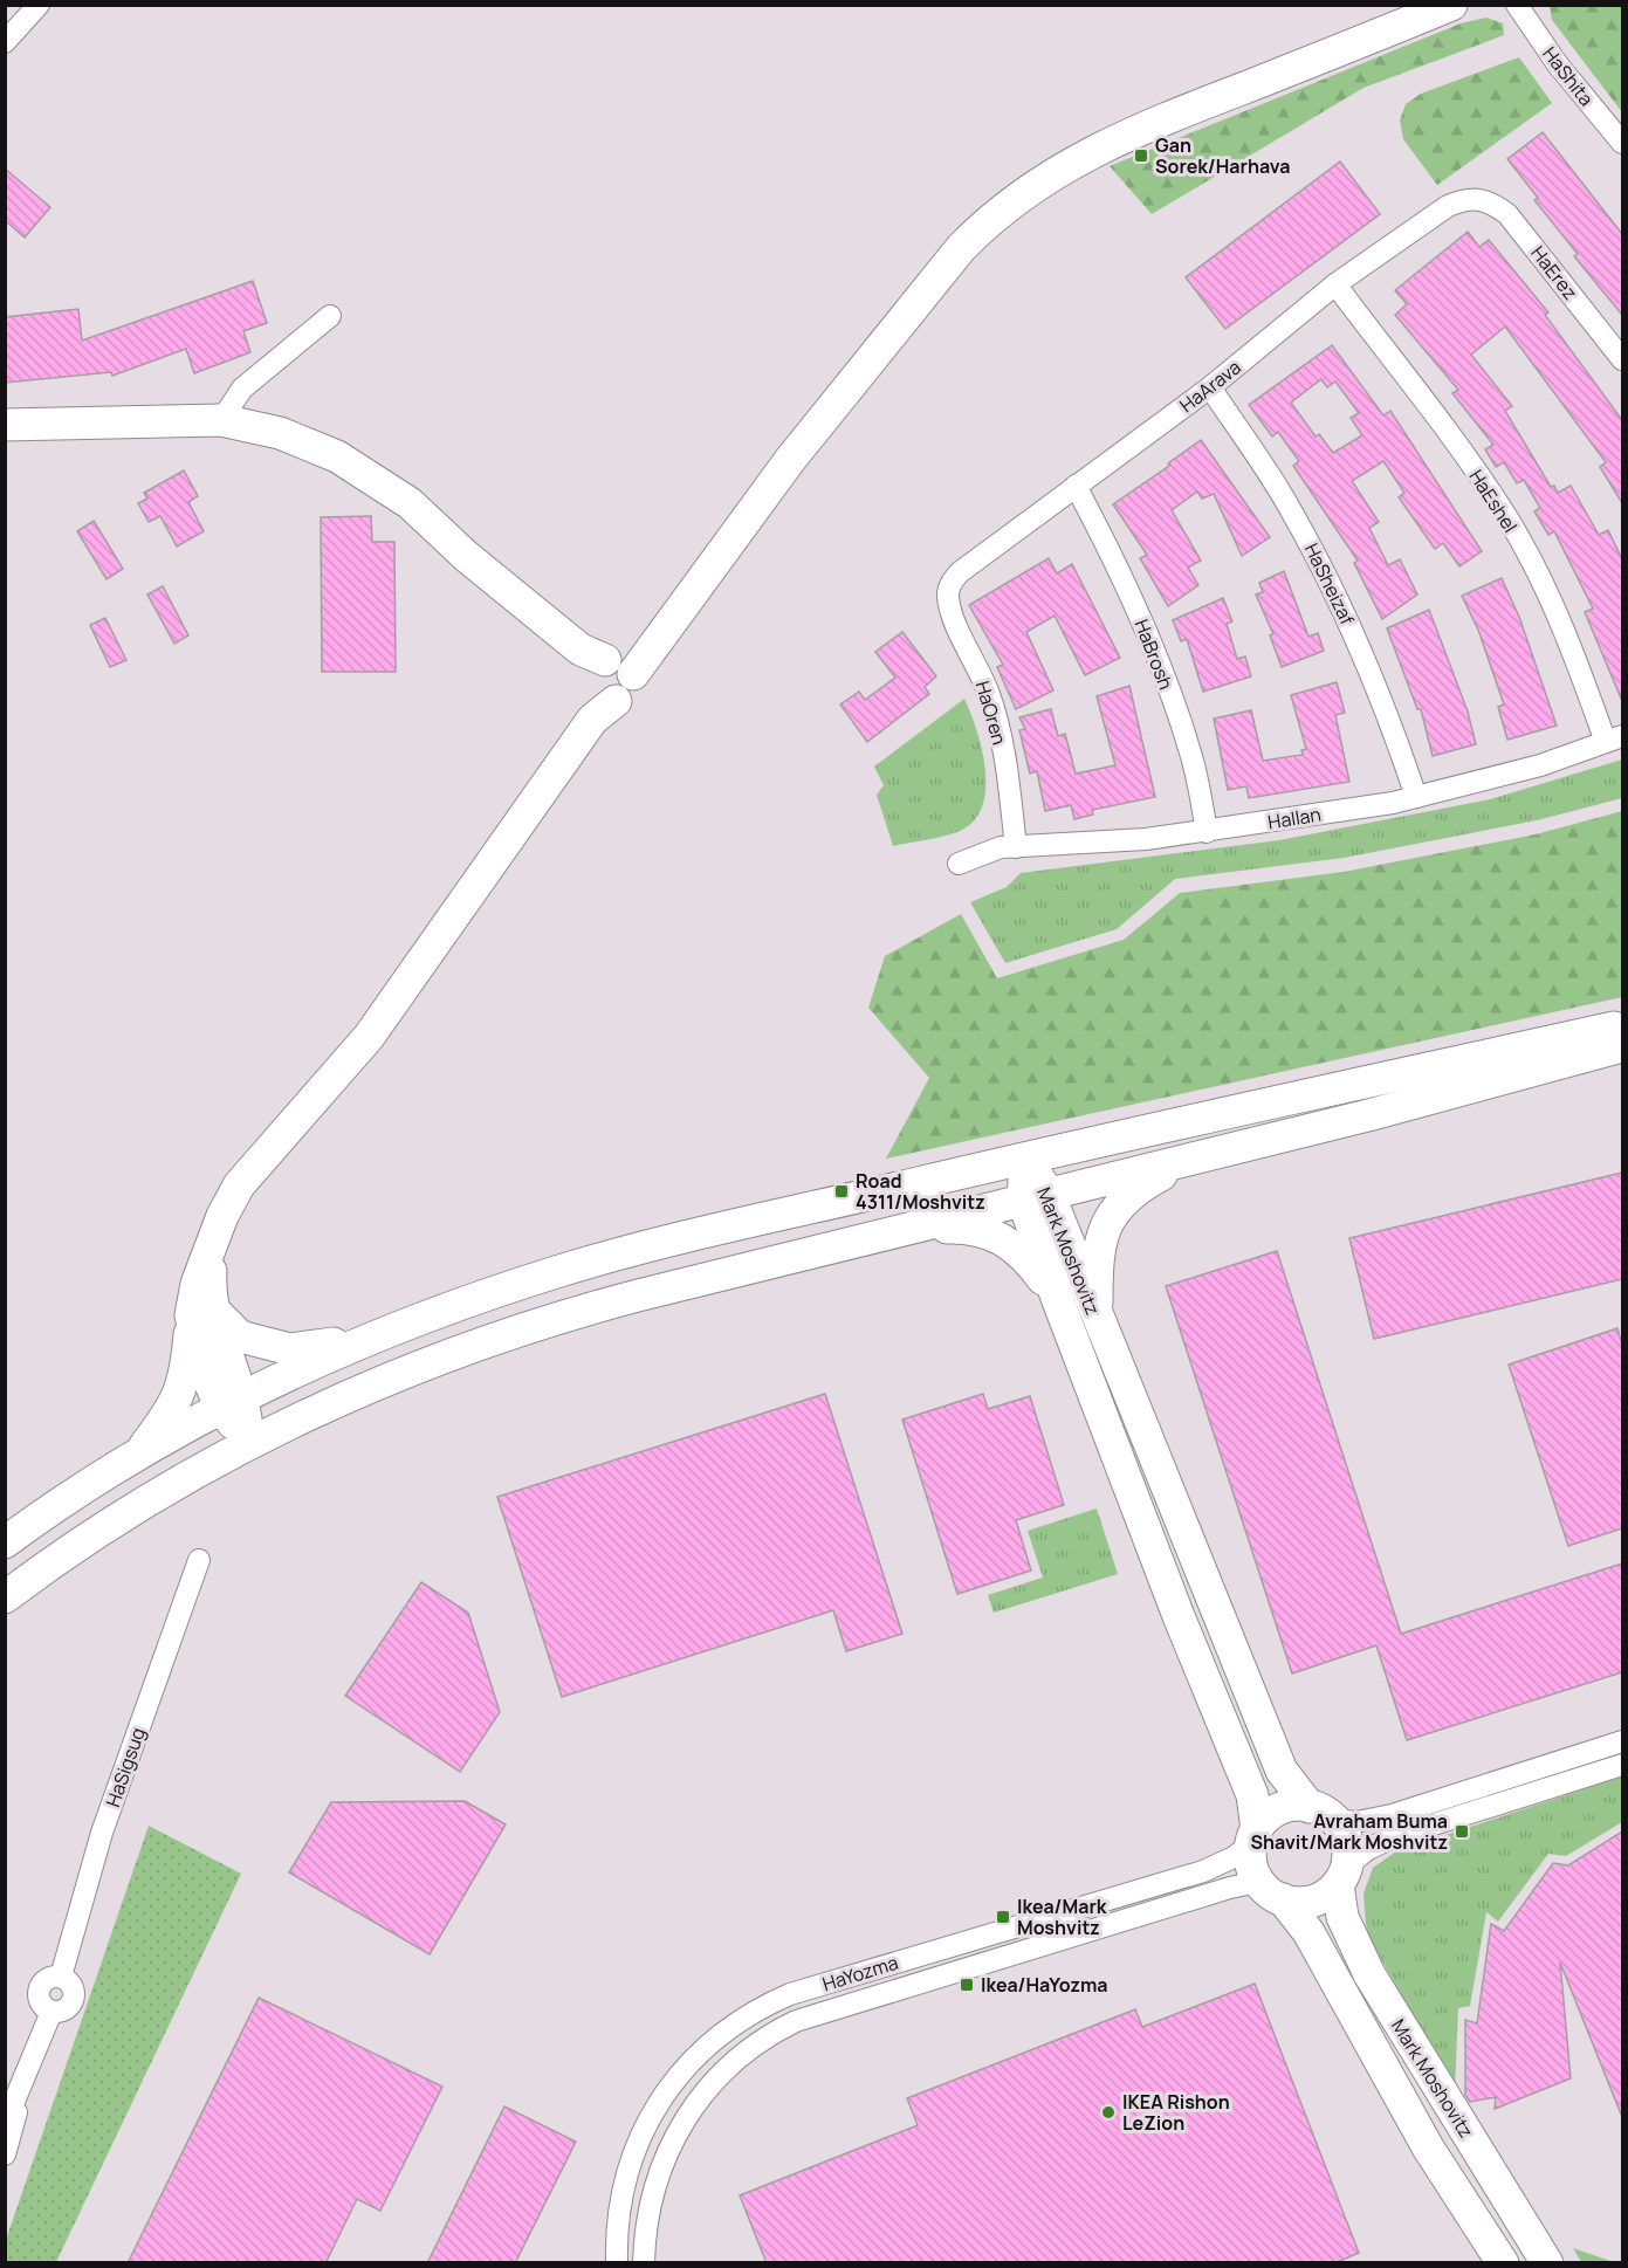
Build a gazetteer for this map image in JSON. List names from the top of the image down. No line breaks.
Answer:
{"streets":{"street":["HaShita","HaErez","HaArava","HaEshel","HaSheizaf","HaBrosh","HaOren","HaIlan","Mark Moshovitz","HaSigsug","HaYozma"]},"crossings":[["HaErez","HaArava"],["HaArava","HaEshel"],["HaArava","HaSheizaf"],["HaArava","HaBrosh"],["HaArava","HaOren"],["HaEshel","HaIlan"],["HaSheizaf","HaIlan"],["HaBrosh","HaIlan"],["HaOren","HaIlan"],["Mark Moshovitz","HaYozma"]],"places":{"transit":["Gan Sorek/Harhava","Road 4311/Moshvitz","Avraham Buma Shavit/Mark Moshvitz","Ikea/Mark Moshvitz","Ikea/HaYozma"],"other":["IKEA Rishon LeZion"]}}
